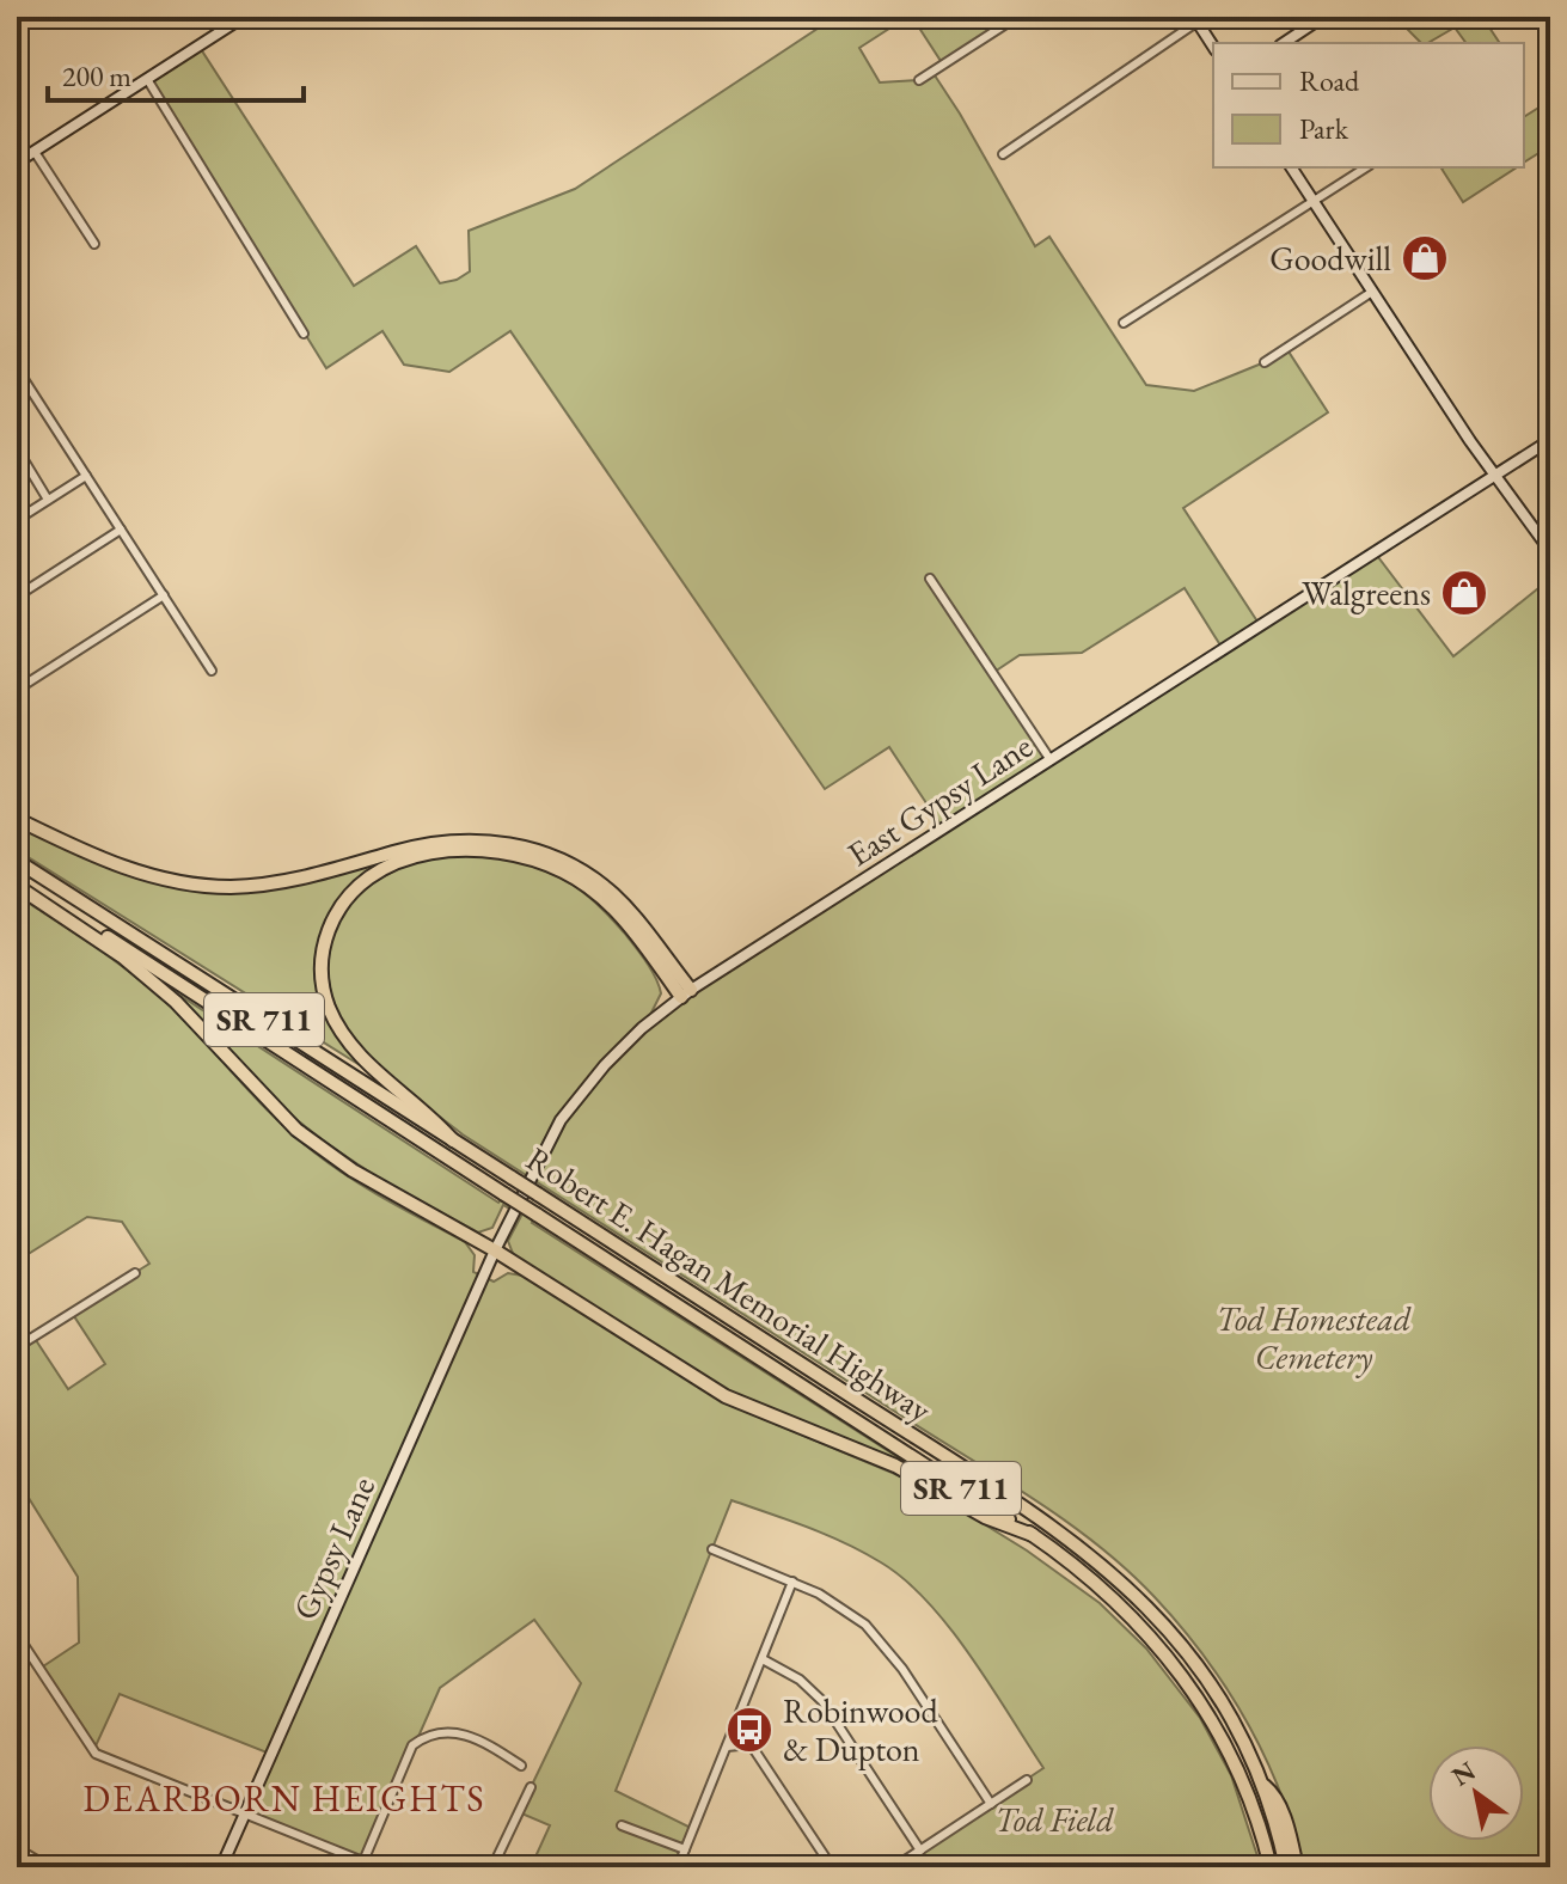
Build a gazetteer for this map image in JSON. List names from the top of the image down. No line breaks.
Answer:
{"streets":{"highway":["SR 711","Robert E. Hagan Memorial Highway"],"main road":["East Gypsy Lane","Gypsy Lane"]},"crossings":[["East Gypsy Lane","Gypsy Lane"]],"districts":["DEARBORN HEIGHTS"],"parks":["Tod Homestead Cemetery","Tod Field"],"places":{"shop":["Goodwill","Walgreens"],"bus stop":["Robinwood & Dupton"]},"legend":["Road","Park"],"scale_bar":"200 m","north":"top left"}
